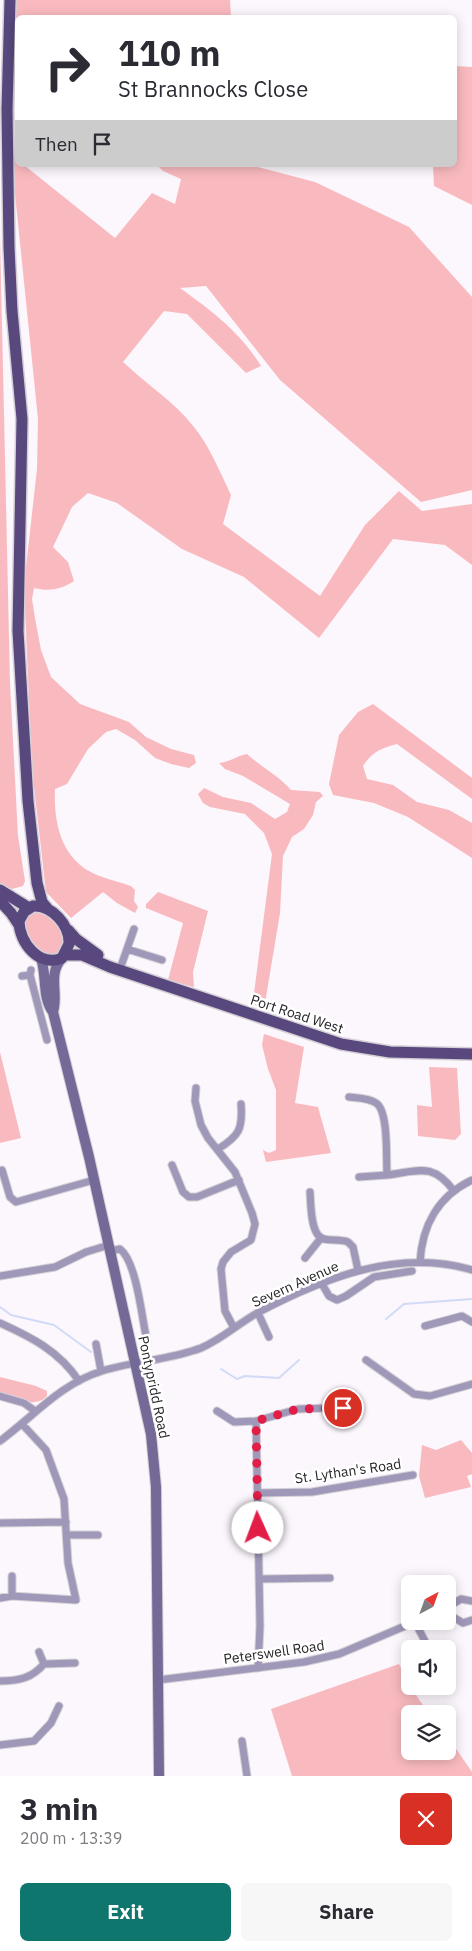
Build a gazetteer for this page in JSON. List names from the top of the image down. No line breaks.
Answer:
{"streets":{"main road":["Port Road West","Pontypridd Road"],"street":["Severn Avenue","St. Lythan's Road","Peterswell Road"]},"crossings":[["Port Road West","Pontypridd Road"],["Severn Avenue","Pontypridd Road"],["Pontypridd Road","Peterswell Road"]],"north":"top right","page":{"turn":["110 m","St Brannocks Close"],"then":"Then","heading":["3 min","200 m · 13:39"],"buttons":["Exit","Share"]}}
